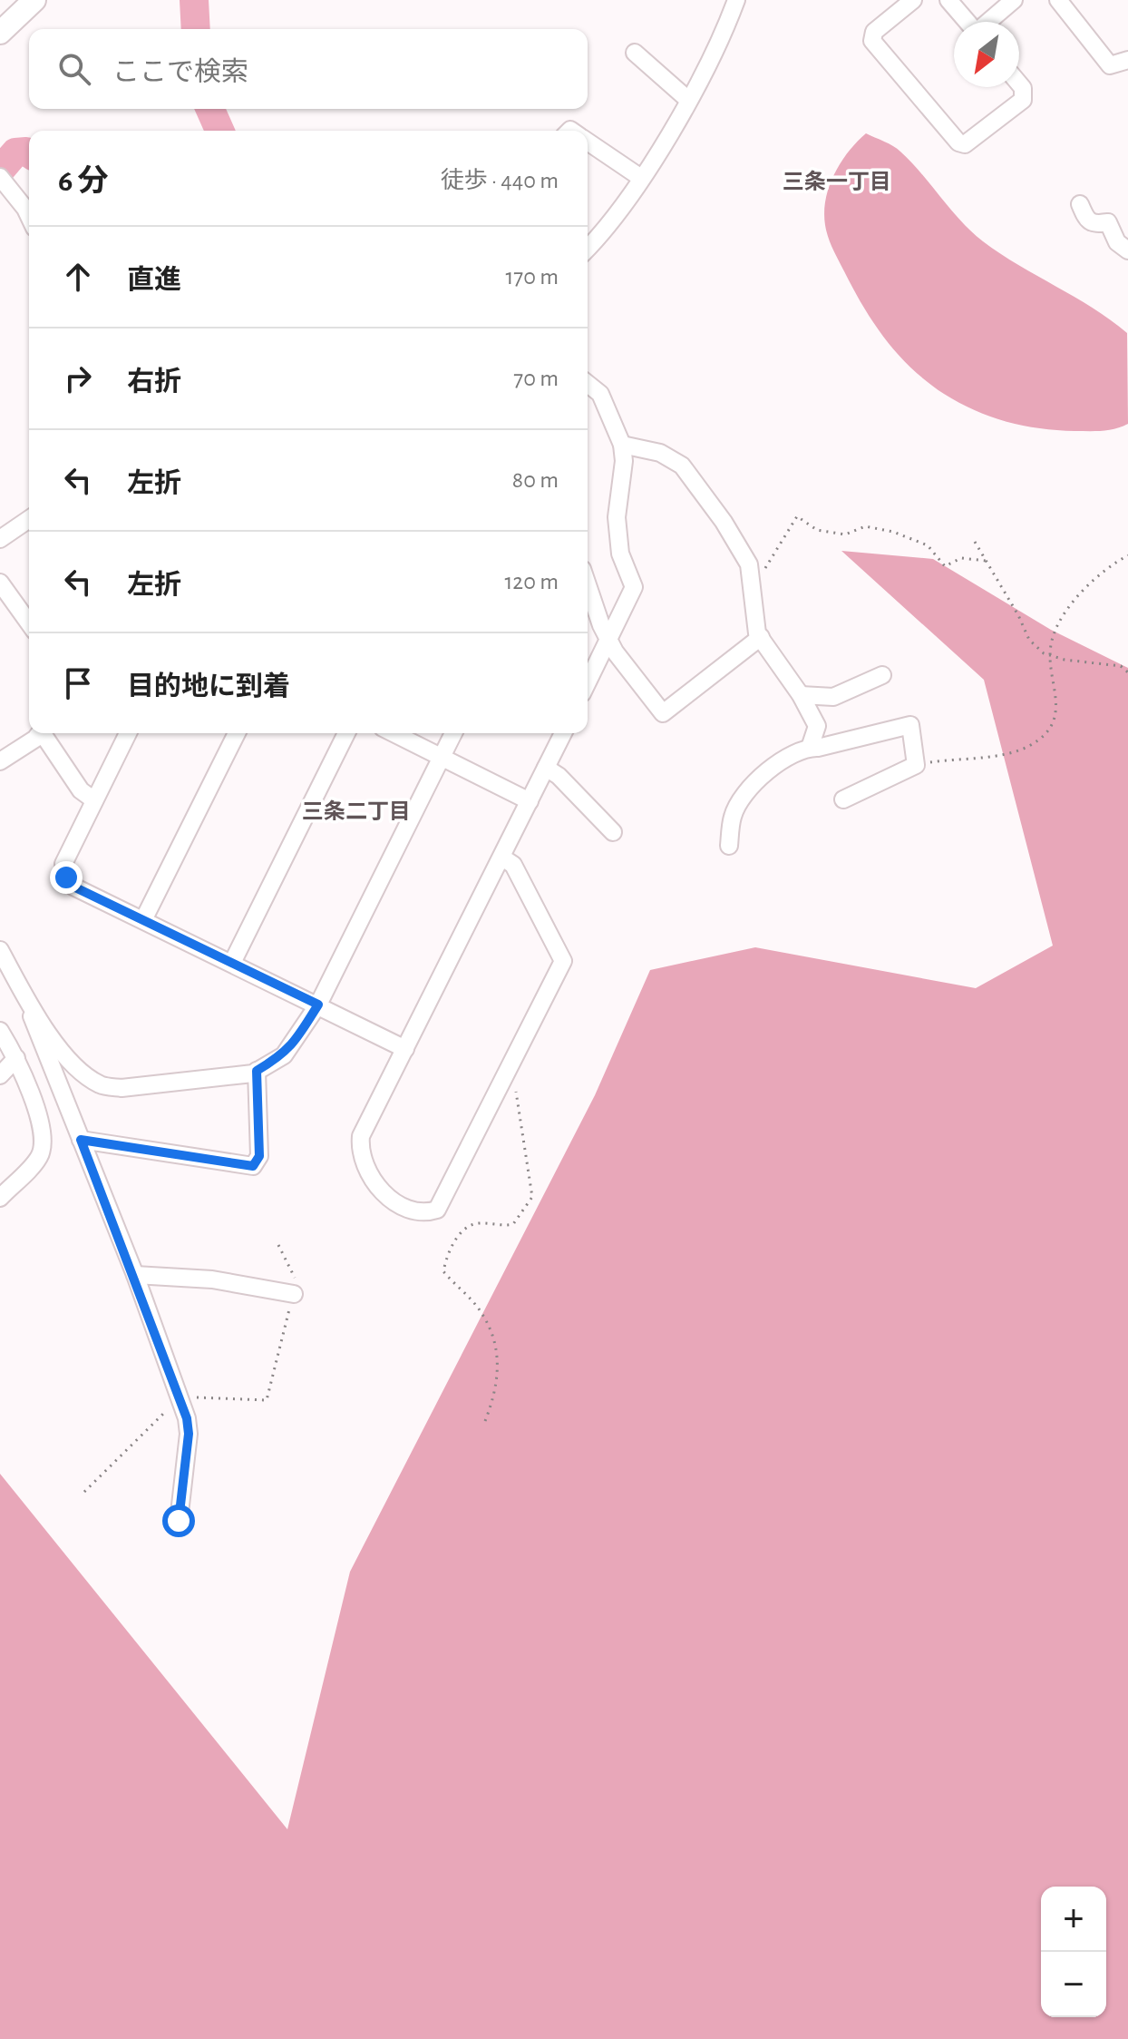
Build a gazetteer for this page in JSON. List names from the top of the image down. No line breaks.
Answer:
{"districts":["三条一丁目","三条二丁目"],"north":"bottom left","page":{"search":"ここで検索","heading":["6 分","徒歩 · 440 m"],"list":[["直進","170 m"],["右折","70 m"],["左折","80 m"],["左折","120 m"],"目的地に到着"],"map_buttons":["+","−"]}}
